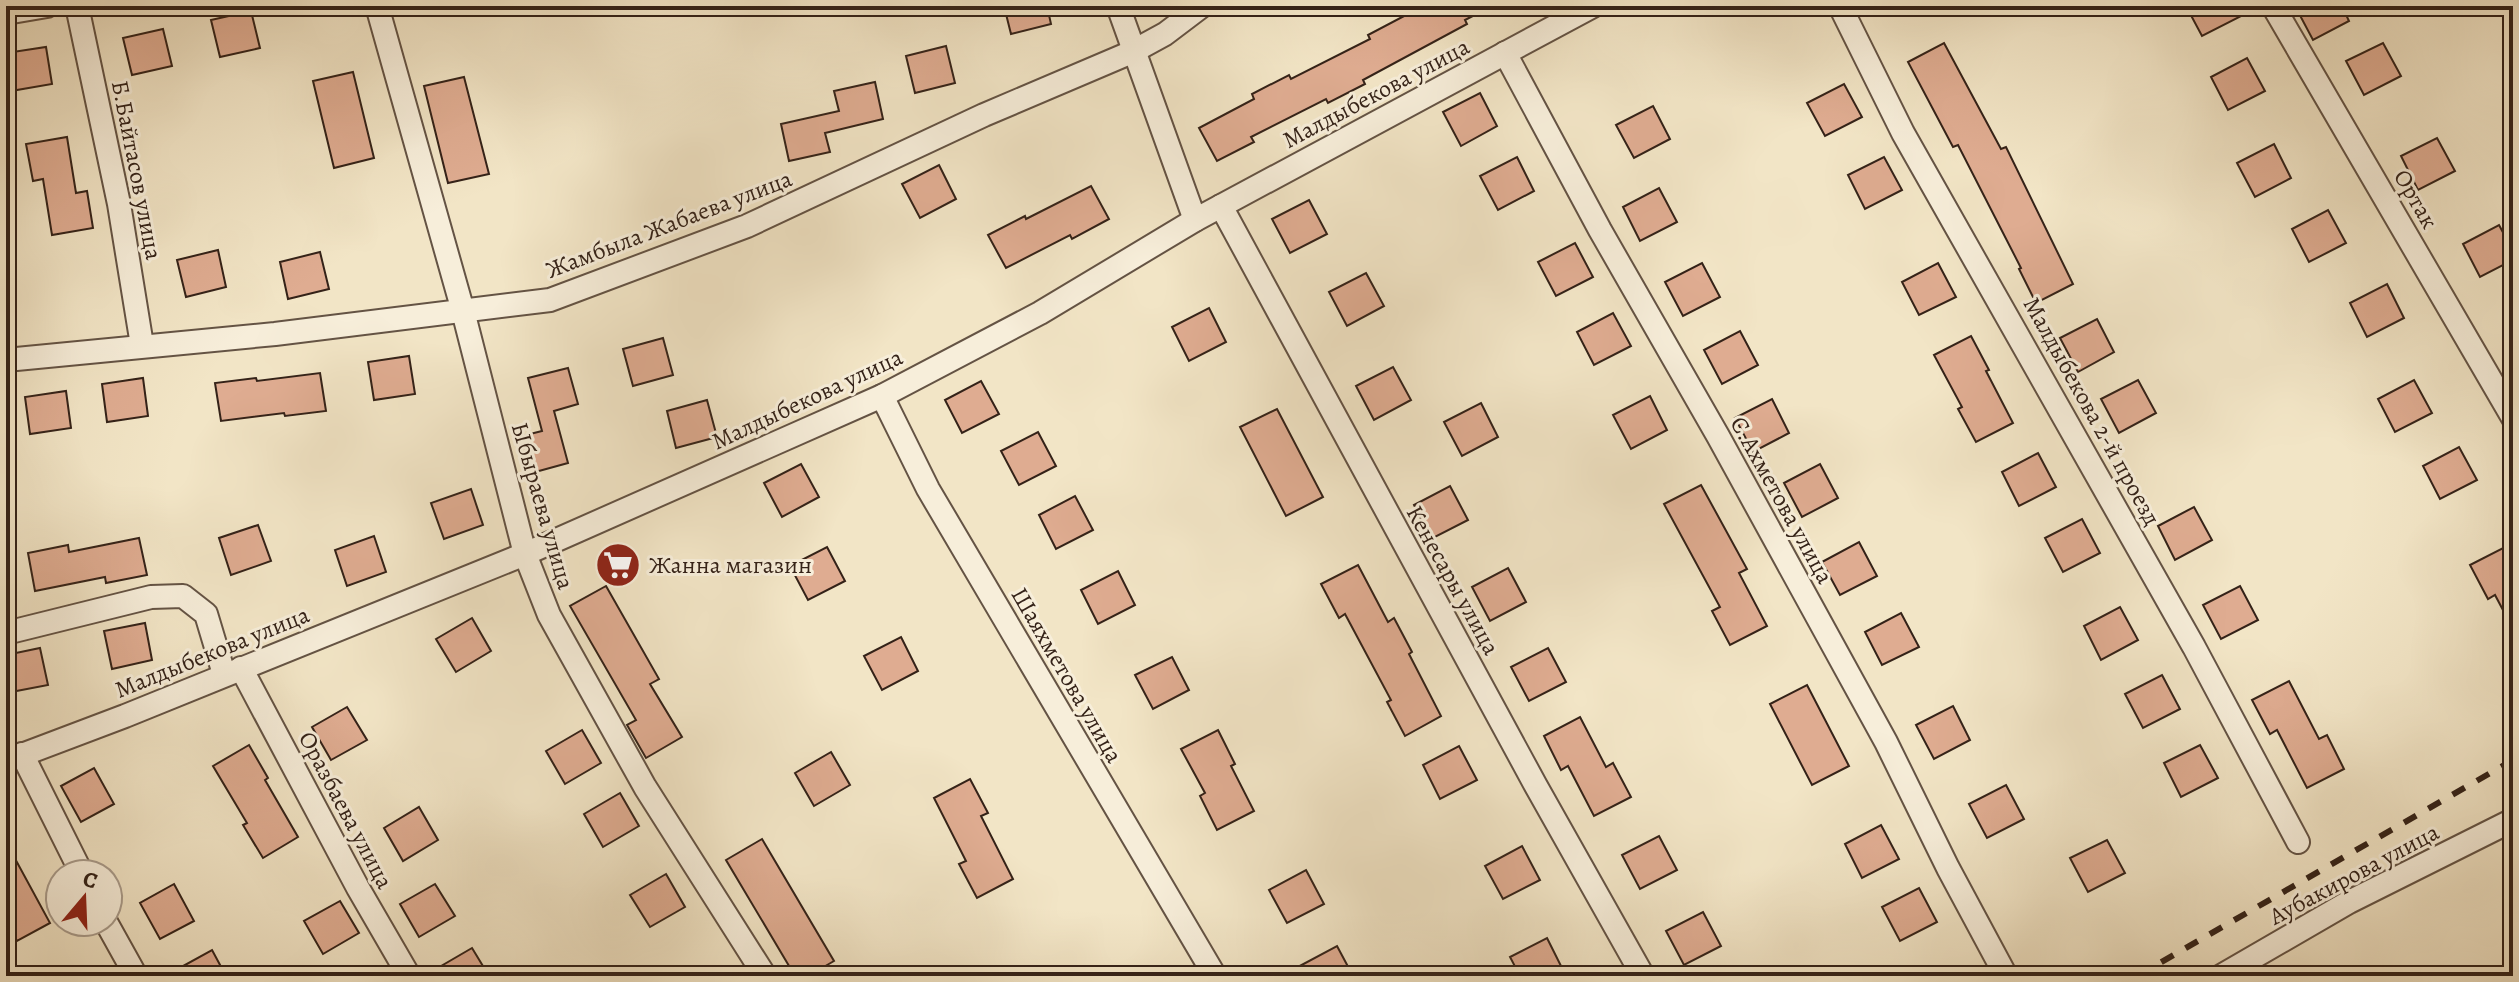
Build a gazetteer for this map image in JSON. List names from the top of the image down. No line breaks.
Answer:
{"streets":{"street":["Малдыбекова улица","Б.Байтасов улица","Ортак","Жамбыла Жабаева улица","Малдыбекова 2-й проезд","С.Ахметова улица","Ыбыраева улица","Кенесары улица","Шаяхметова улица","Оразбаева улица","Аубакирова улица"]},"crossings":[["Малдыбекова улица","С.Ахметова улица"],["Малдыбекова улица","Ыбыраева улица"],["Малдыбекова улица","Кенесары улица"],["Малдыбекова улица","Шаяхметова улица"],["Малдыбекова улица","Оразбаева улица"],["Б.Байтасов улица","Жамбыла Жабаева улица"],["Жамбыла Жабаева улица","Ыбыраева улица"]],"places":{"supermarket":["Жанна магазин"]},"north":"top"}
